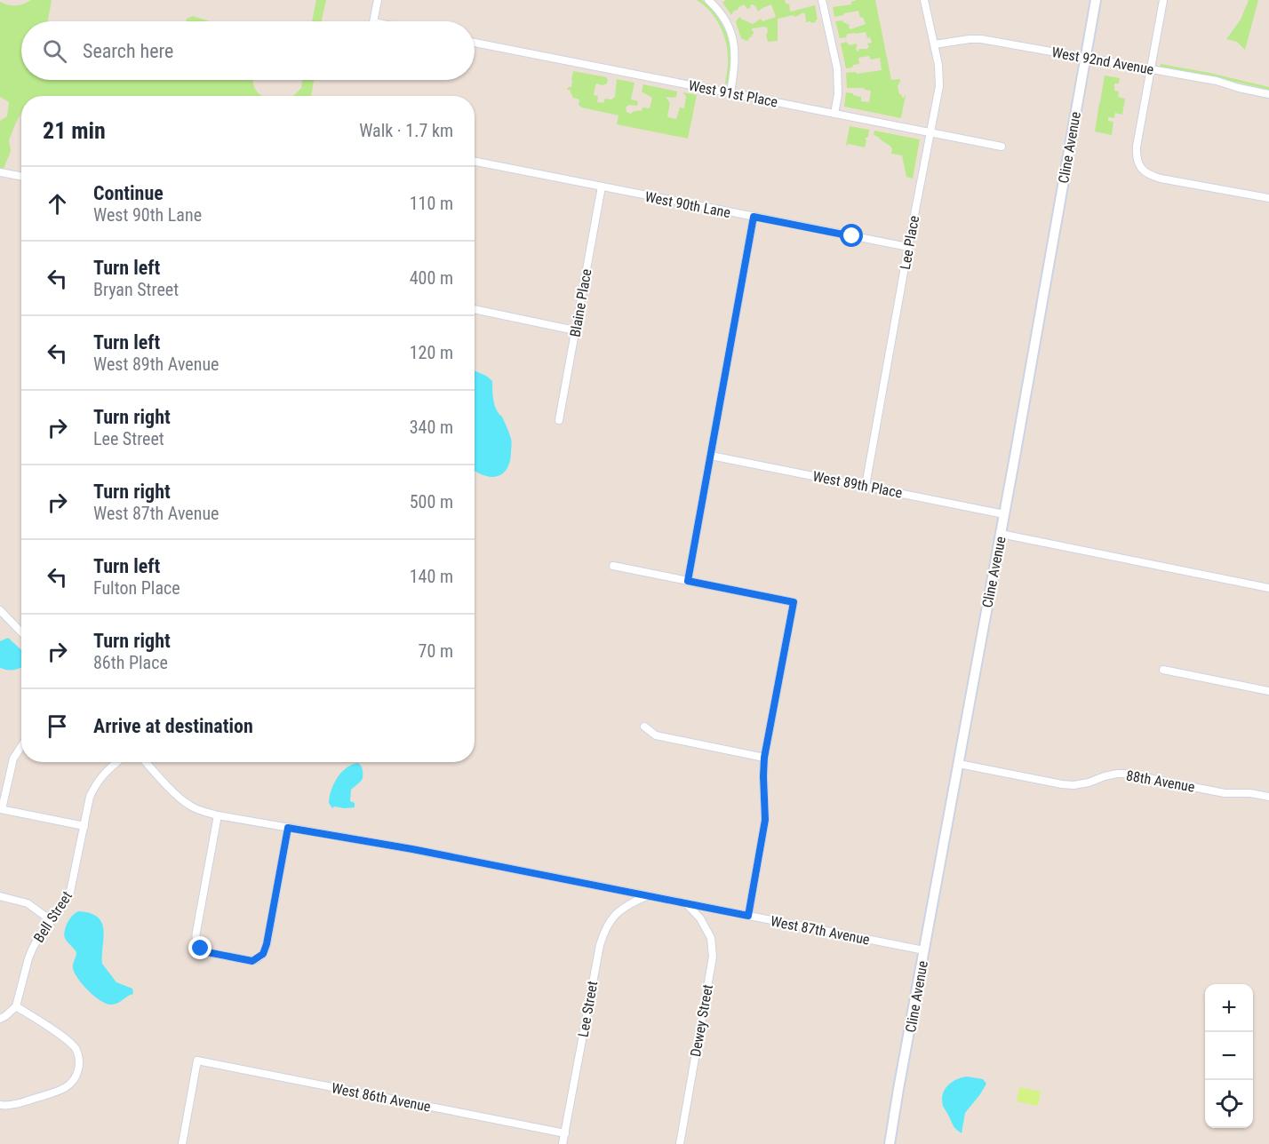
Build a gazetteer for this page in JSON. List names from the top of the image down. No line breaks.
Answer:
{"streets":{"street":["West 92nd Avenue","West 91st Place","Cline Avenue","West 90th Lane","Lee Place","Blaine Place","West 89th Place","88th Avenue","Bell Street","West 87th Avenue","Lee Street","Dewey Street","West 86th Avenue"]},"crossings":[["West 92nd Avenue","Cline Avenue"],["West 92nd Avenue","Lee Place"],["West 91st Place","Lee Place"],["Cline Avenue","West 89th Place"],["Cline Avenue","88th Avenue"],["Cline Avenue","West 87th Avenue"],["West 90th Lane","Lee Place"],["West 90th Lane","Blaine Place"],["Lee Place","West 89th Place"],["West 87th Avenue","Lee Street"],["West 87th Avenue","Dewey Street"],["Lee Street","West 86th Avenue"]],"page":{"search":"Search here","heading":["21 min","Walk · 1.7 km"],"list":[["Continue","West 90th Lane","110 m"],["Turn left","Bryan Street","400 m"],["Turn left","West 89th Avenue","120 m"],["Turn right","Lee Street","340 m"],["Turn right","West 87th Avenue","500 m"],["Turn left","Fulton Place","140 m"],["Turn right","86th Place","70 m"],"Arrive at destination"],"map_buttons":["+","−"]}}
